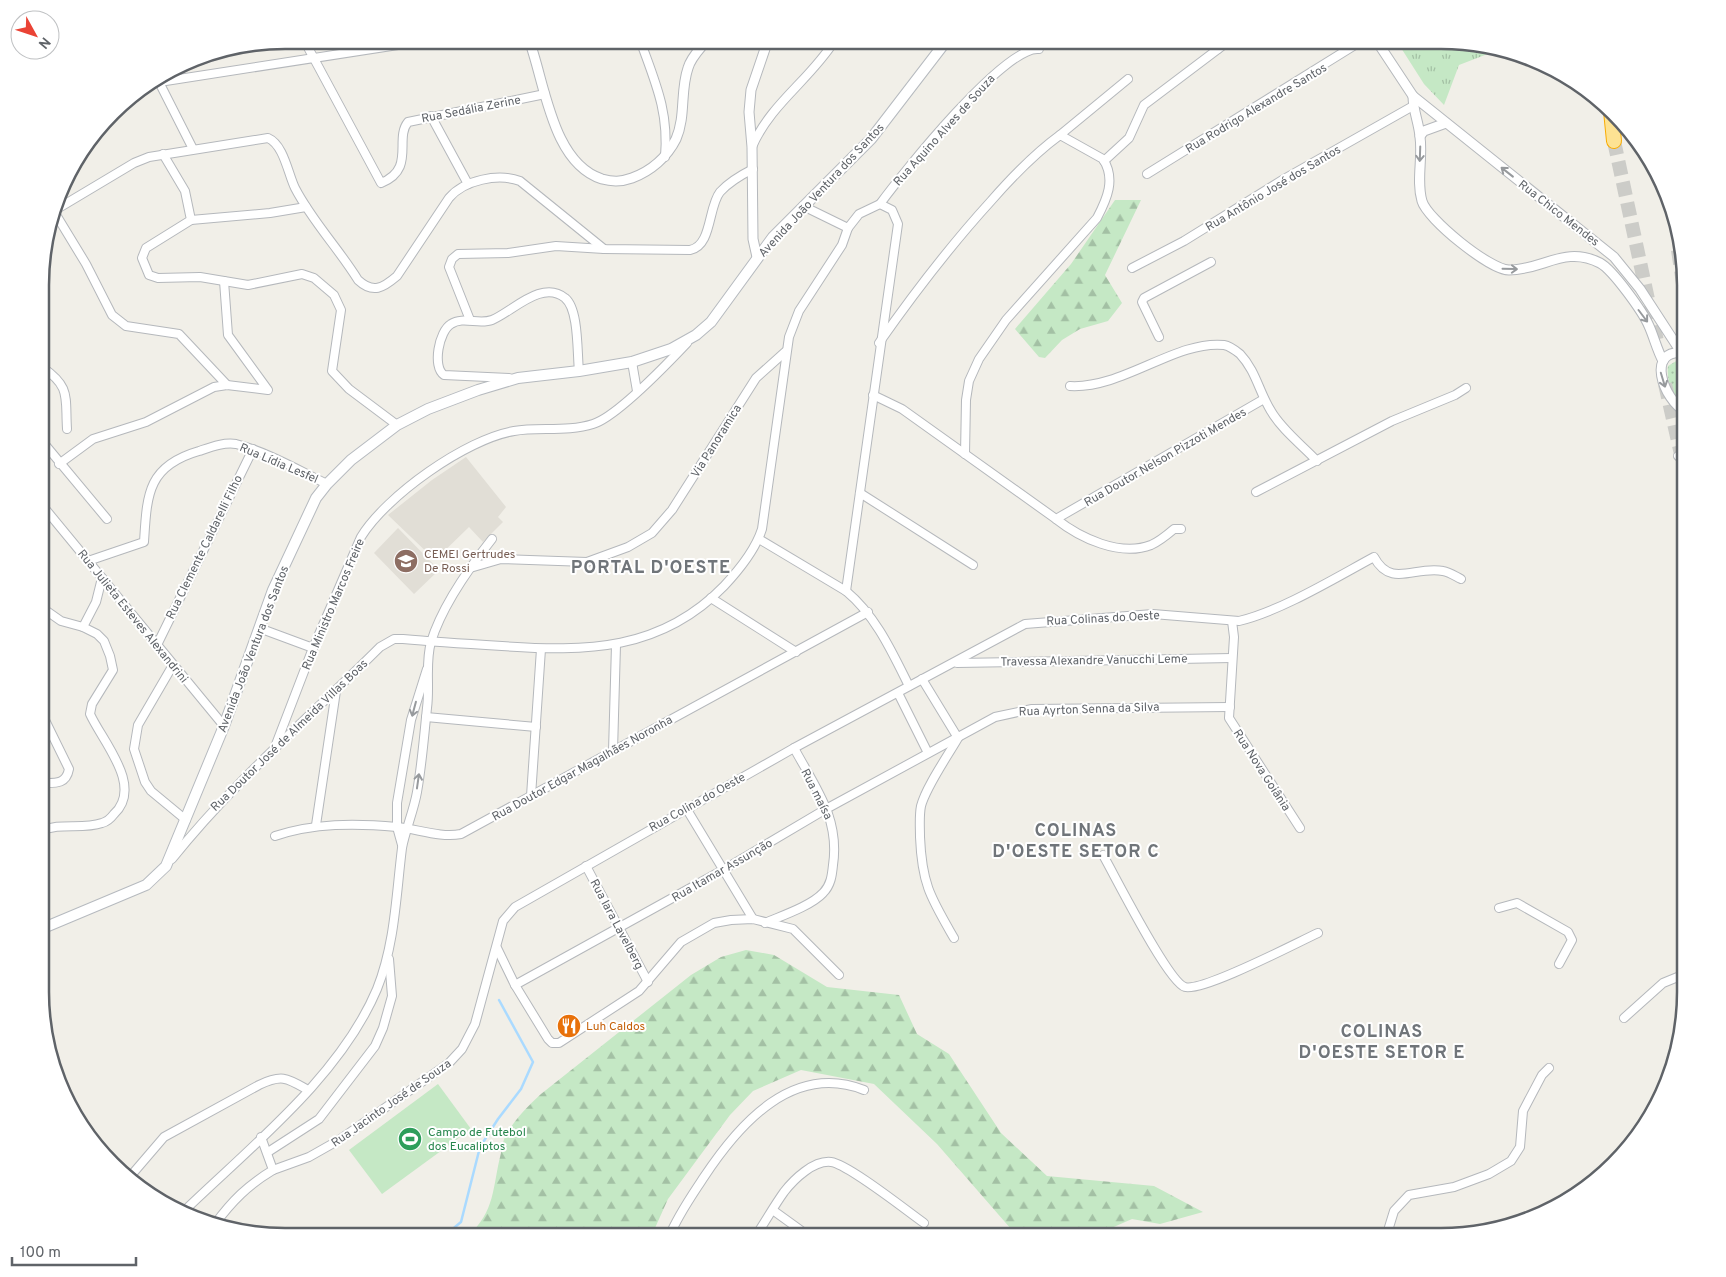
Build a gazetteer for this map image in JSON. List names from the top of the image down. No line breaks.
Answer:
{"streets":{"main road":["Avenida João Ventura dos Santos"],"street":["Rua Rodrigo Alexandre Santos","Rua Sedália Zerine","Rua Aquino Alves de Souza","Rua Antônio José dos Santos","Rua Chico Mendes","Via Panoramica","Rua Doutor Nelson Pizzoti Mendes","Rua Lídia Lesfel","Rua Clemente Caldarelli Filho","Rua Ministro Marcos Freire","Rua Julieta Esteves Alexandrini","Rua Colinas do Oeste","Travessa Alexandre Vanucchi Leme","Rua Ayrton Senna da Silva","Rua Doutor José de Almeida Villas Boas","Rua Doutor Edgar Magalhães Noronha","Rua Nova Goiânia","Rua maísa","Rua Colina do Oeste","Rua Itamar Assunção","Rua Iara Lavelberg","Rua Jacinto José de Souza"]},"crossings":[["Rua Antônio José dos Santos","Rua Chico Mendes"],["Avenida João Ventura dos Santos","Rua Lídia Lesfel"],["Avenida João Ventura dos Santos","Rua Ministro Marcos Freire"],["Avenida João Ventura dos Santos","Rua Julieta Esteves Alexandrini"],["Avenida João Ventura dos Santos","Rua Doutor José de Almeida Villas Boas"],["Rua Lídia Lesfel","Rua Clemente Caldarelli Filho"],["Rua Lídia Lesfel","Rua Julieta Esteves Alexandrini"],["Rua Clemente Caldarelli Filho","Rua Julieta Esteves Alexandrini"],["Rua Ministro Marcos Freire","Rua Doutor José de Almeida Villas Boas"],["Rua Colinas do Oeste","Travessa Alexandre Vanucchi Leme"],["Rua Colinas do Oeste","Rua Nova Goiânia"],["Rua Colinas do Oeste","Rua Colina do Oeste"],["Travessa Alexandre Vanucchi Leme","Rua Nova Goiânia"],["Rua Ayrton Senna da Silva","Rua Nova Goiânia"],["Rua Ayrton Senna da Silva","Rua Itamar Assunção"],["Rua maísa","Rua Colina do Oeste"],["Rua maísa","Rua Itamar Assunção"],["Rua Colina do Oeste","Rua Iara Lavelberg"],["Rua Colina do Oeste","Rua Jacinto José de Souza"],["Rua Itamar Assunção","Rua Iara Lavelberg"]],"districts":["PORTAL D'OESTE","COLINAS D'OESTE SETOR C","COLINAS D'OESTE SETOR E"],"places":{"school or university":["CEMEI Gertrudes De Rossi"],"restaurant":["Luh Caldos"],"sports":["Campo de Futebol dos Eucaliptos"]},"scale_bar":"100 m","north":"bottom right"}
